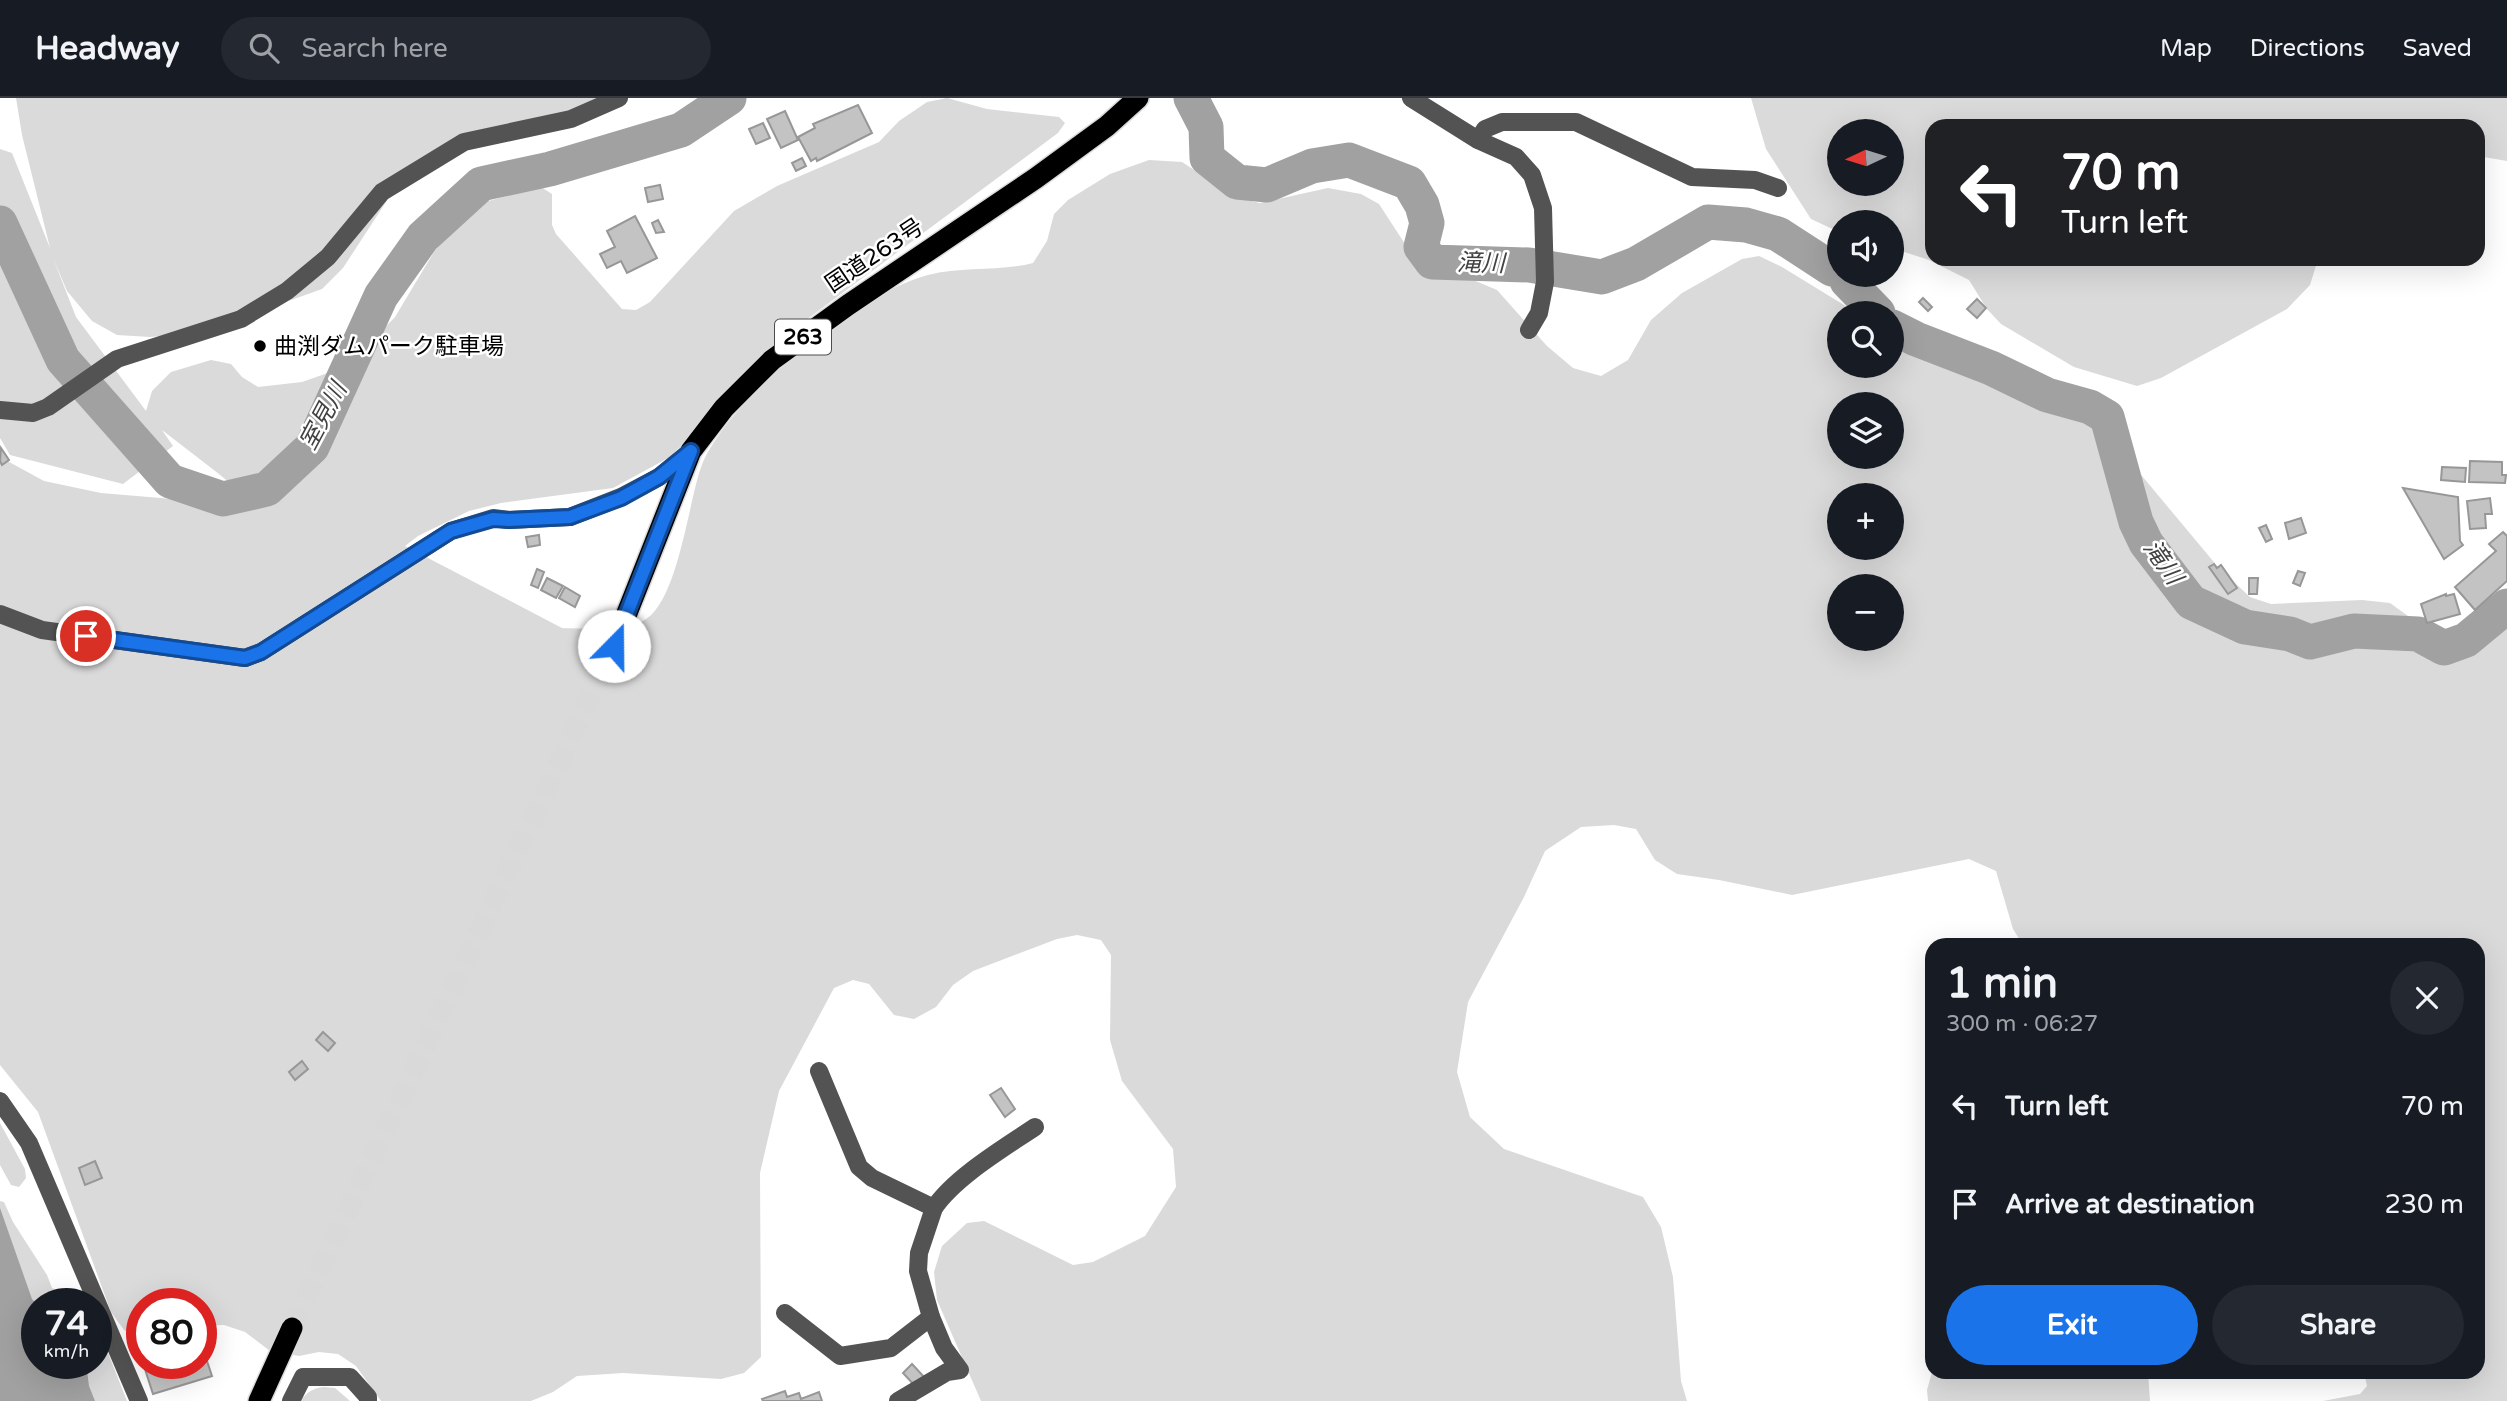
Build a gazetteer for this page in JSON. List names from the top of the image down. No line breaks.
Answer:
{"streets":{"highway":["国道263号","263"]},"water":["滝川","室見川"],"places":["曲渕ダムパーク駐車場"],"north":"left","page":{"header":"Headway","search":"Search here","nav":["Map","Directions","Saved"],"map_buttons":["+","−"],"turn":["70 m","Turn left"],"heading":["1 min","300 m · 06:27"],"list":[{"name":"Turn left","value":"70 m"},{"name":"Arrive at destination","value":"230 m"}],"buttons":["Exit","Share"],"speed":"74 km/h","limit":"80"}}
